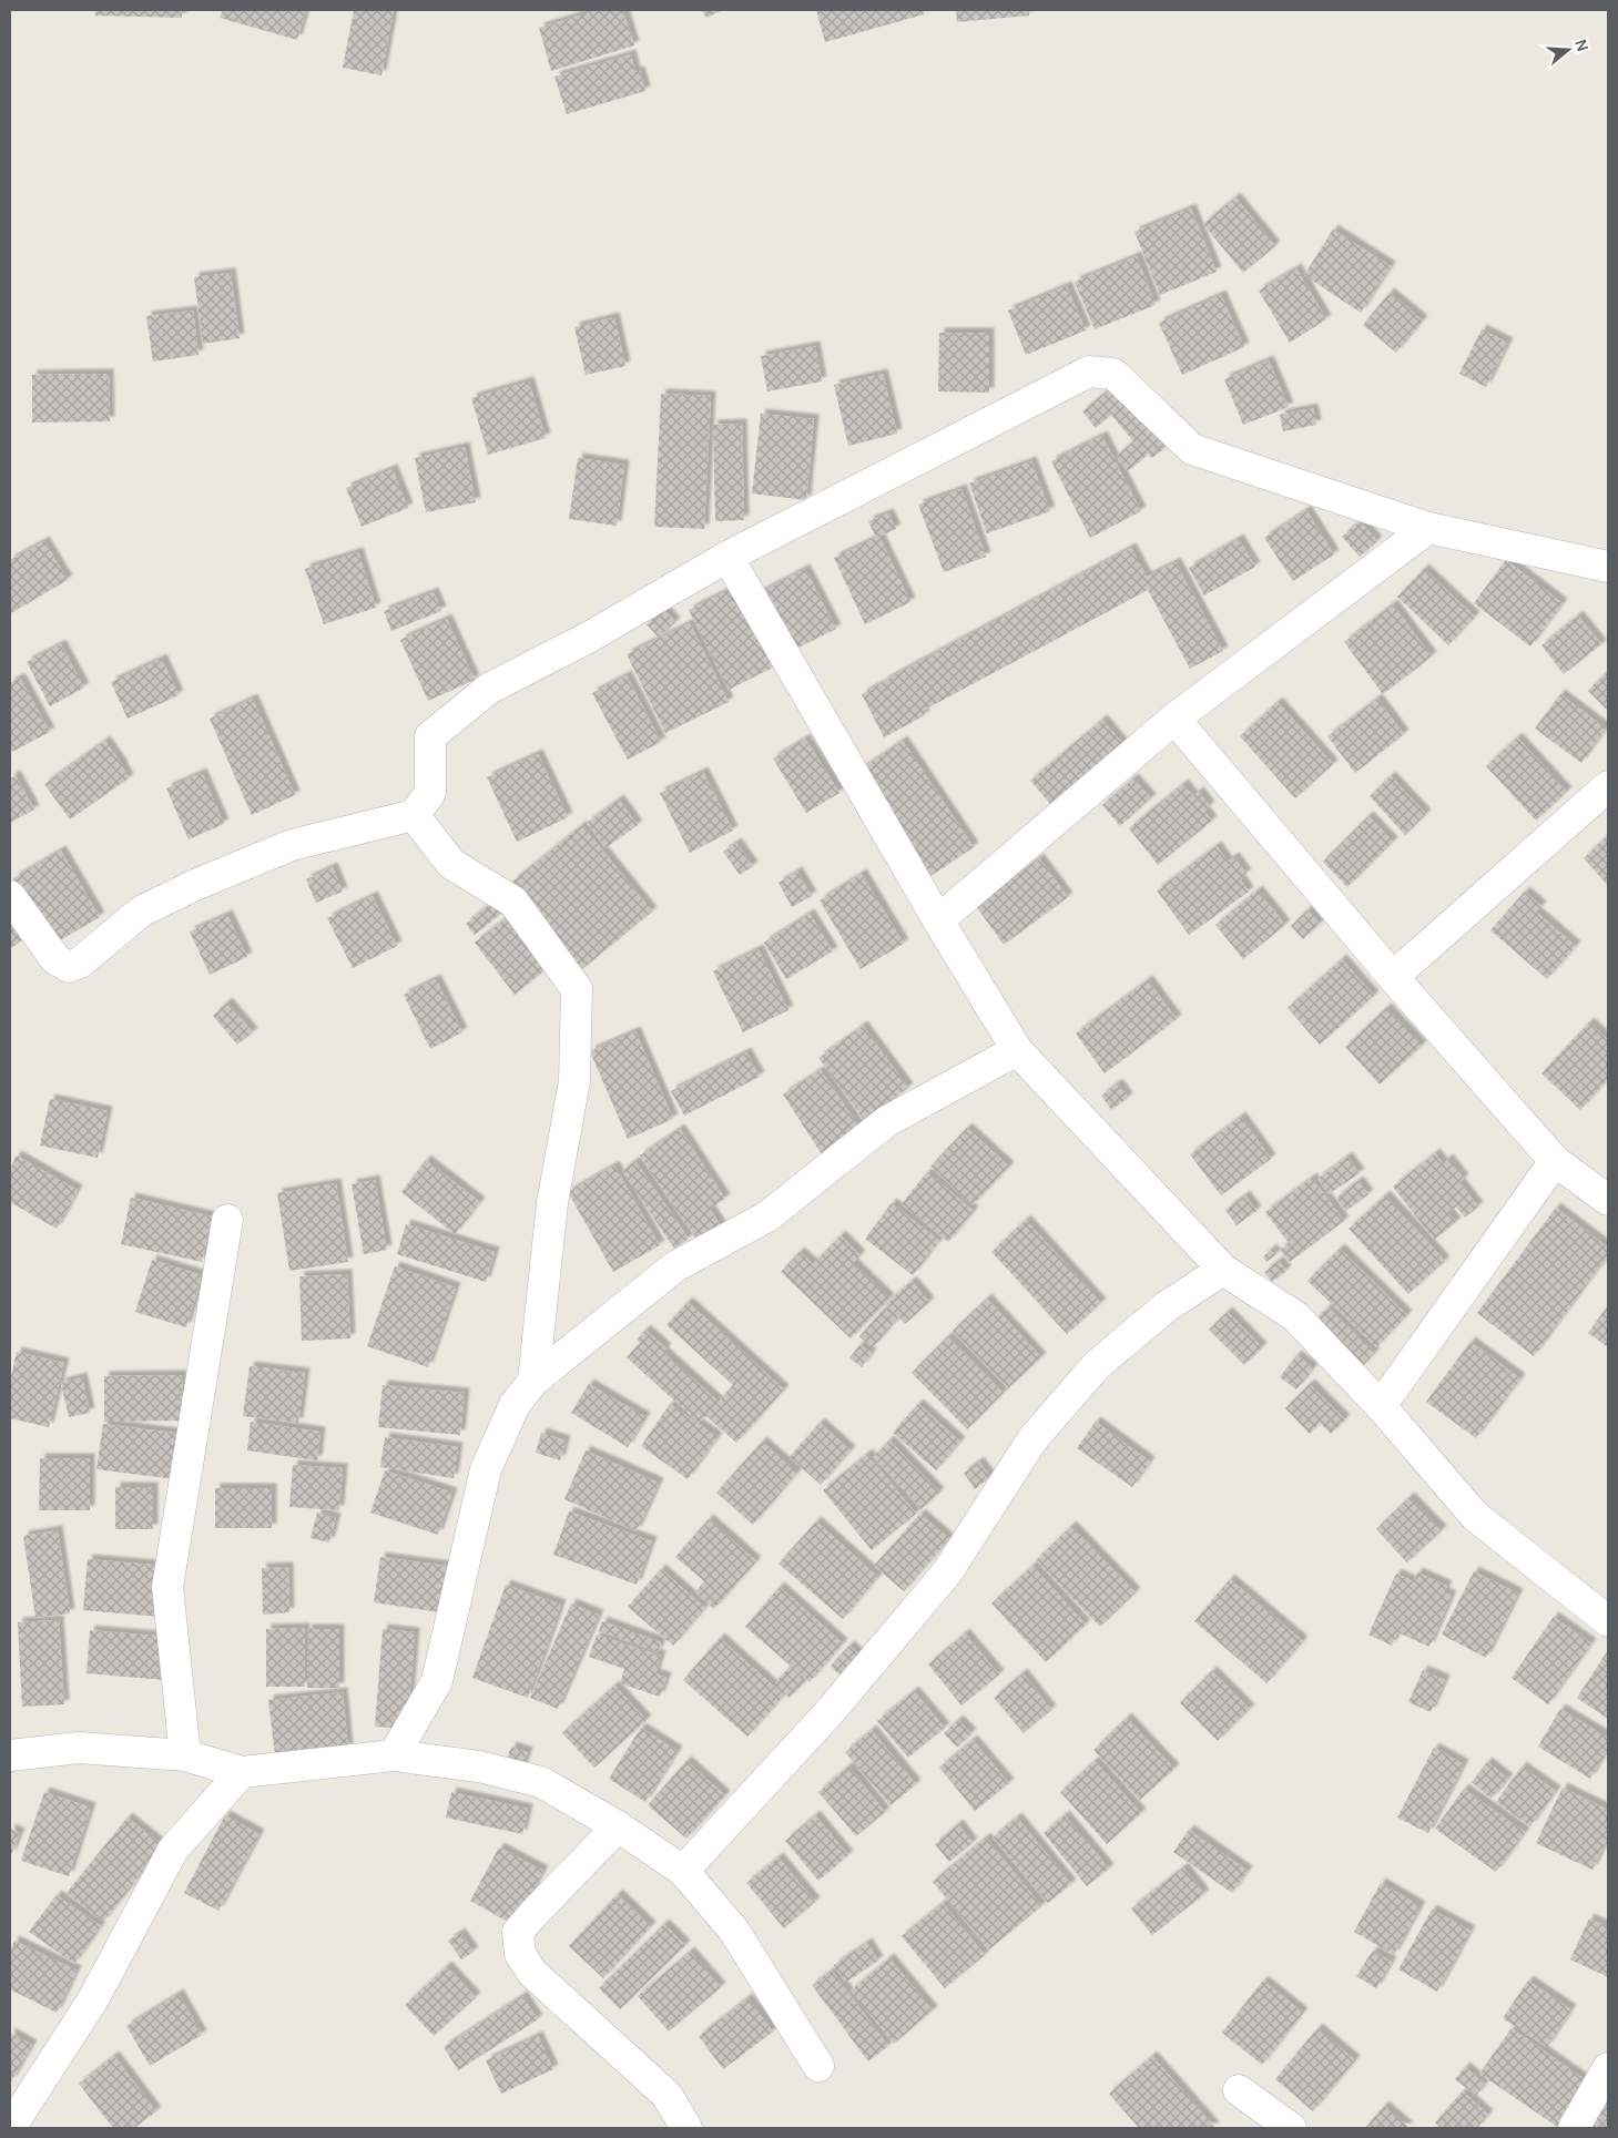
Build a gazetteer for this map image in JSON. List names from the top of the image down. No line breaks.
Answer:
{"north":"right"}
